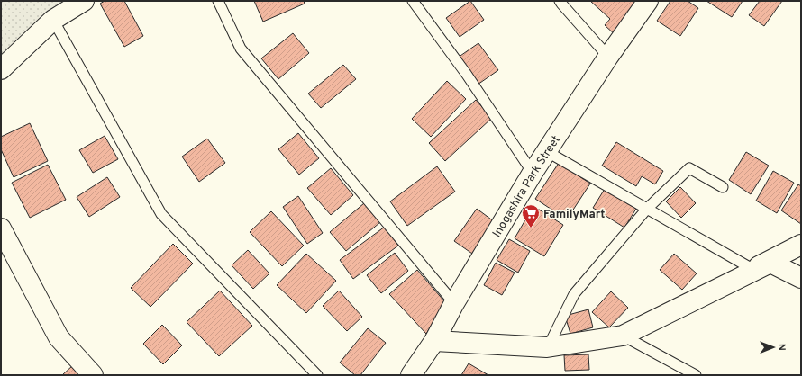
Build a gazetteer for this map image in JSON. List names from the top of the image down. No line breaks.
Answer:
{"streets":{"street":["Inogashira Park Street"]},"places":{"supermarket":["FamilyMart"]},"north":"right"}
